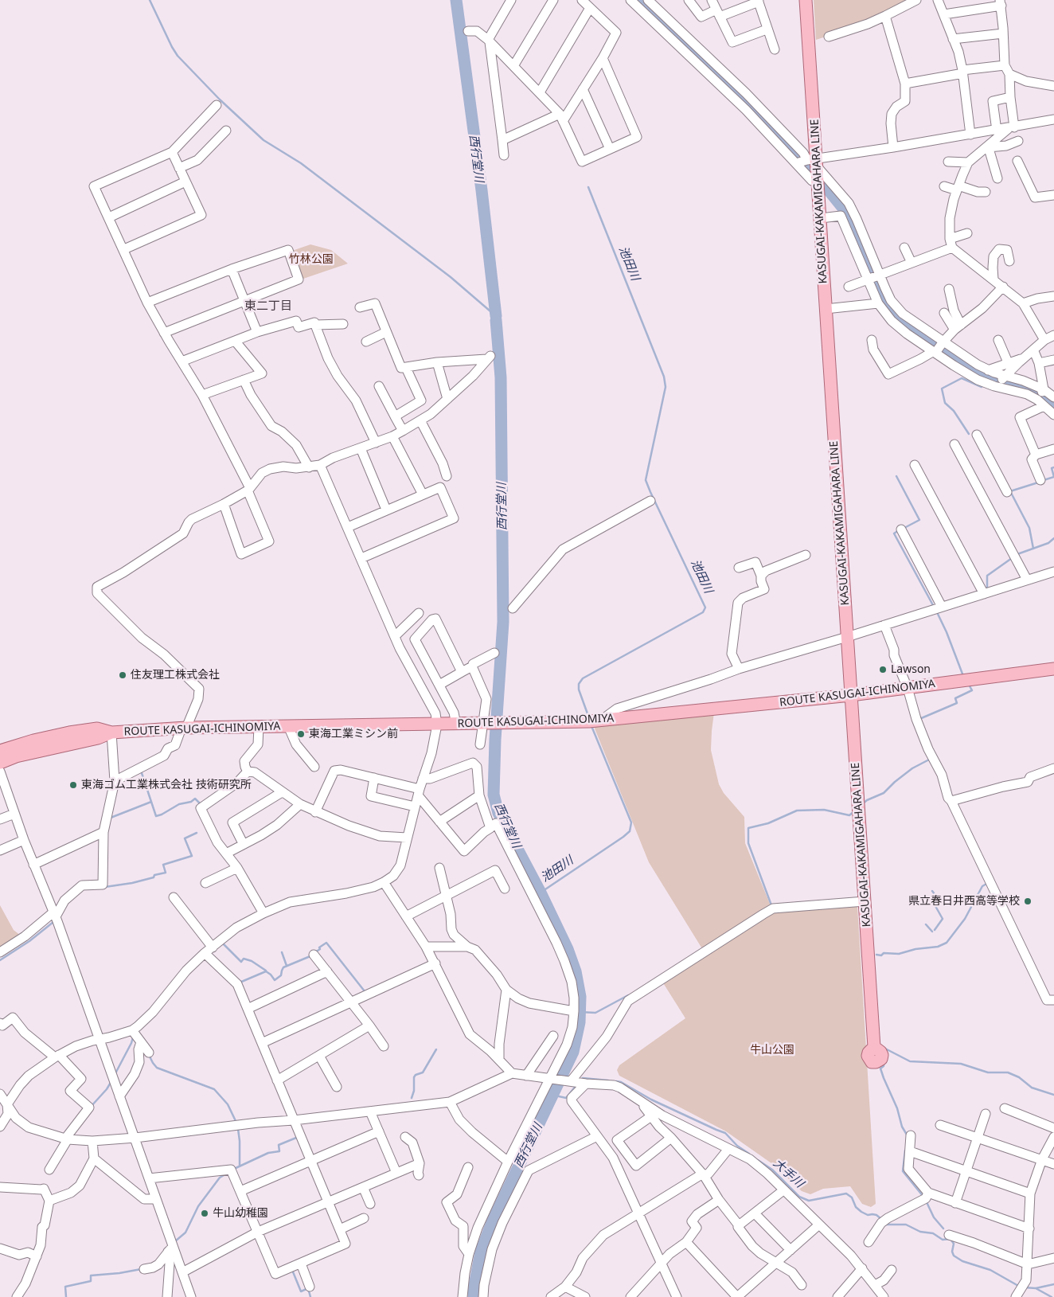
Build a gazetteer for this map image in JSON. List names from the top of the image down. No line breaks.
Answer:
{"streets":{"main road":["KASUGAI-KAKAMIGAHARA LINE","ROUTE KASUGAI-ICHINOMIYA"]},"crossings":[["KASUGAI-KAKAMIGAHARA LINE","ROUTE KASUGAI-ICHINOMIYA"]],"districts":["東二丁目"],"water":["西行堂川","池田川","大手川"],"parks":["竹林公園","牛山公園"],"places":["Lawson","住友理工株式会社","東海工業ミシン前","東海ゴム工業株式会社 技術研究所","県立春日井西高等学校","牛山幼稚園"]}
